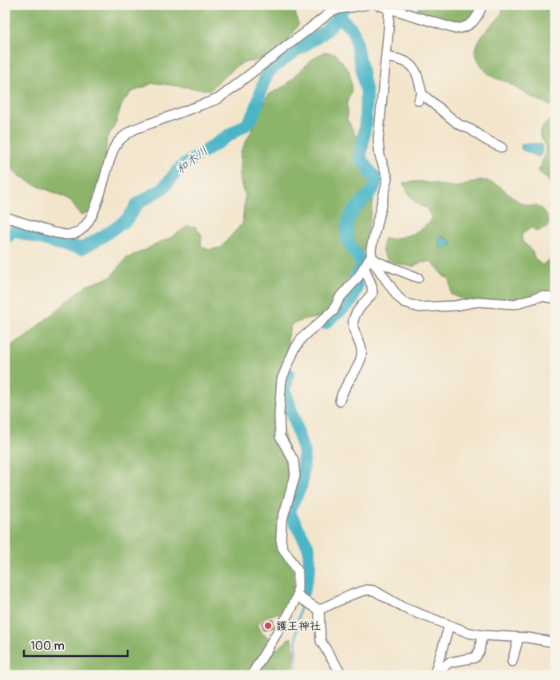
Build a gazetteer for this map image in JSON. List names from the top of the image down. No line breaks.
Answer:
{"water":["和木川"],"places":["護王神社"],"scale_bar":"100 m"}
